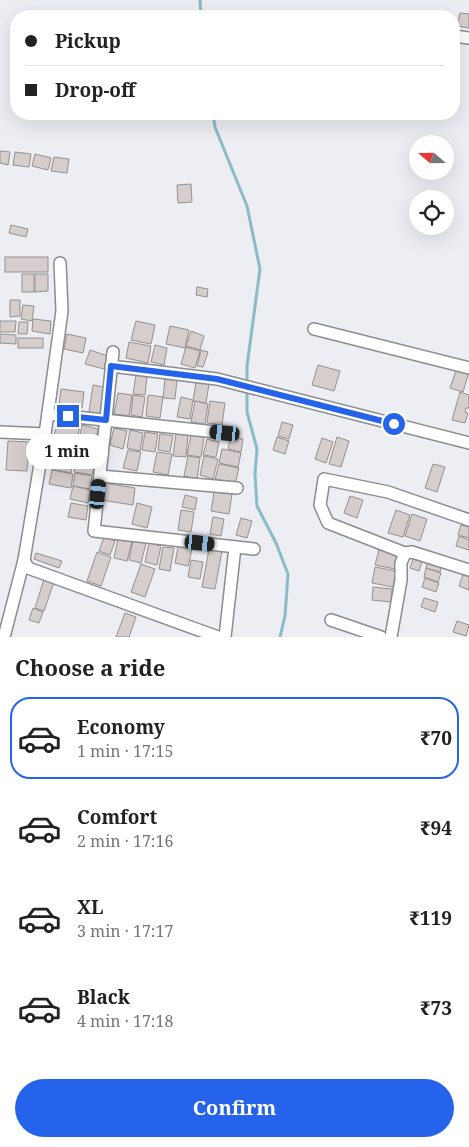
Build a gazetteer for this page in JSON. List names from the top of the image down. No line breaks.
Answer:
{"north":"left","page":{"banner":["Pickup","Drop-off"],"bubble":"1 min","heading":"Choose a ride","list":[{"name":"Economy","note":"1 min · 17:15","value":"₹70"},{"name":"Comfort","note":"2 min · 17:16","value":"₹94"},{"name":"XL","note":"3 min · 17:17","value":"₹119"},{"name":"Black","note":"4 min · 17:18","value":"₹73"}],"buttons":"Confirm"}}
